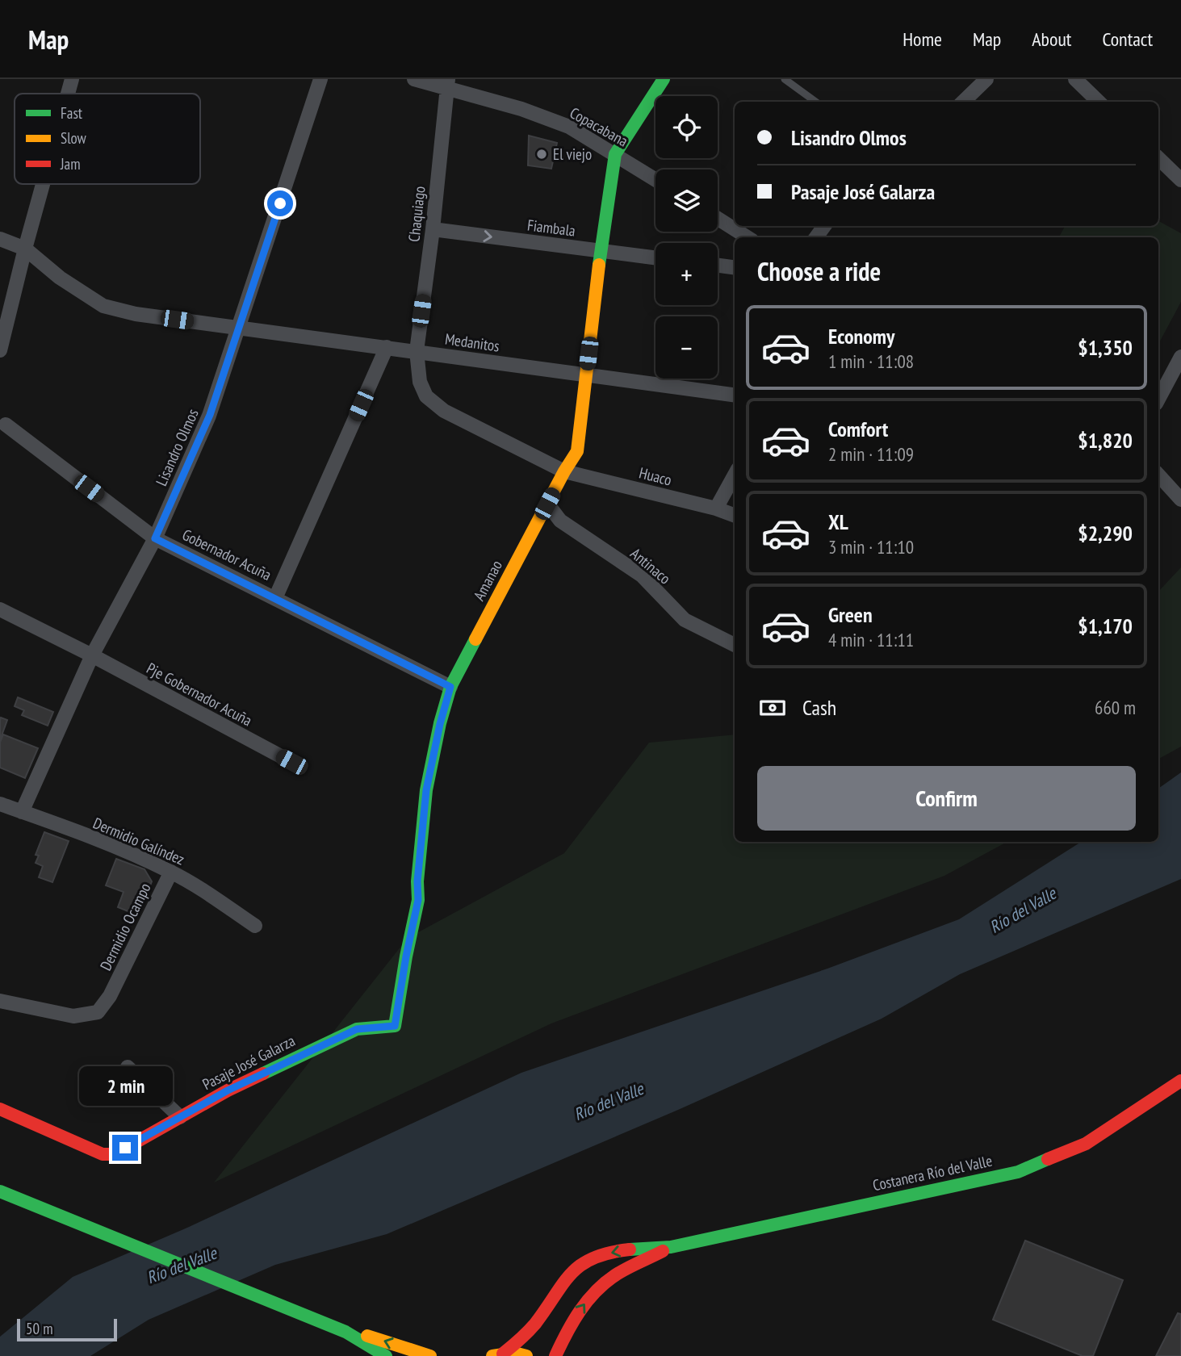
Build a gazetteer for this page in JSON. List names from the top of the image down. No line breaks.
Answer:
{"streets":{"main road":["Amanao","Pasaje José Galarza","Costanera Río del Valle"],"street":["Copacabana","Chaquiago","Fiambala","Medanitos","Lisandro Olmos","Huaco","Gobernador Acuña","Antinaco","Pje Gobernador Acuña","Dermidio Galíndez","Dermidio Ocampo"]},"crossings":[["Copacabana","Chaquiago"],["Copacabana","Amanao"],["Chaquiago","Fiambala"],["Chaquiago","Medanitos"],["Fiambala","Amanao"],["Medanitos","Lisandro Olmos"],["Medanitos","Amanao"],["Lisandro Olmos","Gobernador Acuña"],["Lisandro Olmos","Pje Gobernador Acuña"],["Lisandro Olmos","Dermidio Galíndez"],["Huaco","Amanao"],["Gobernador Acuña","Amanao"],["Antinaco","Amanao"],["Amanao","Pasaje José Galarza"],["Dermidio Galíndez","Dermidio Ocampo"]],"one_way":["Fiambala"],"water":["Río del Valle"],"places":["El viejo"],"legend":["Fast","Slow","Jam"],"scale_bar":"50 m","page":{"header":"Map","nav":["Home","Map","About","Contact"],"map_buttons":["+","−"],"banner":["Lisandro Olmos","Pasaje José Galarza"],"heading":"Choose a ride","list":[{"name":"Economy","note":"1 min · 11:08","value":"$1,350"},{"name":"Comfort","note":"2 min · 11:09","value":"$1,820"},{"name":"XL","note":"3 min · 11:10","value":"$2,290"},{"name":"Green","note":"4 min · 11:11","value":"$1,170"}],"pay":["Cash","660 m"],"buttons":"Confirm","bubble":"2 min","scale":"50 m"}}
